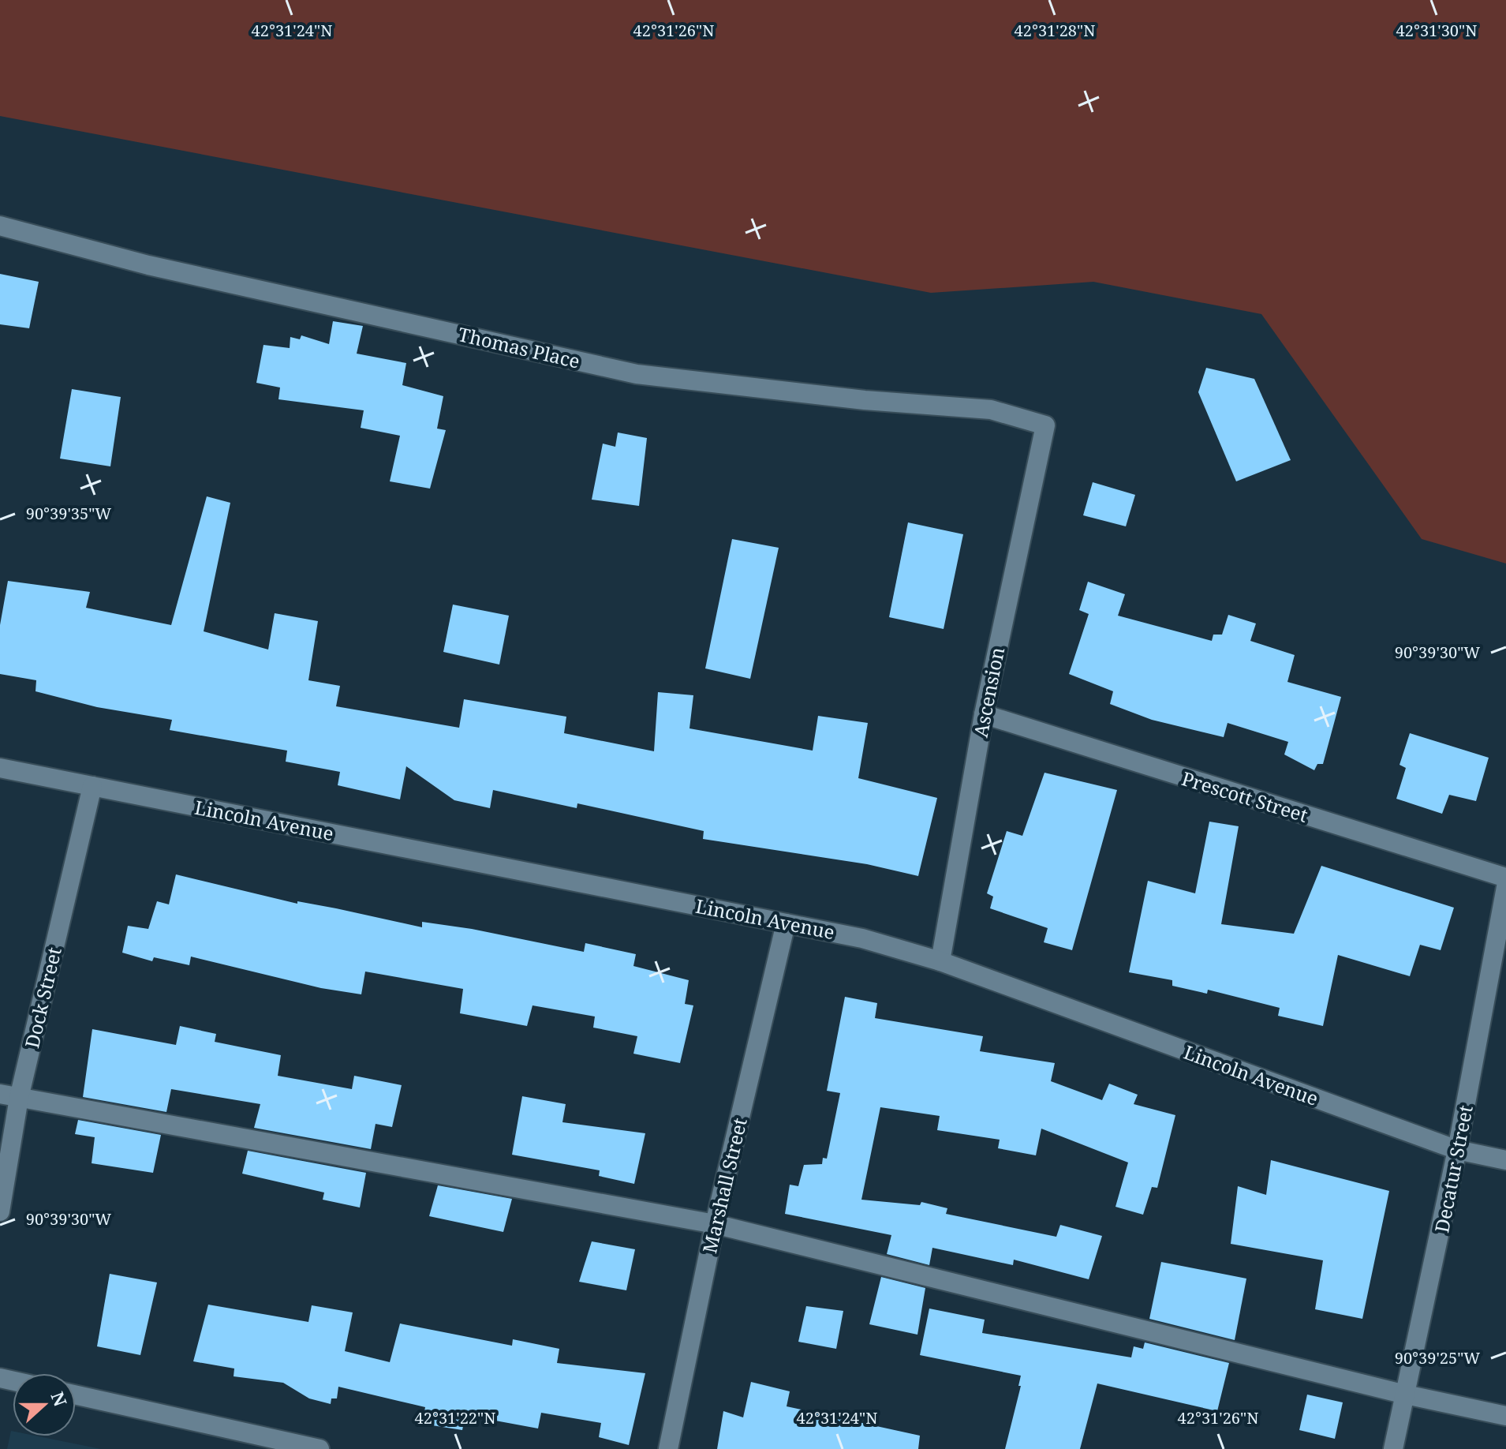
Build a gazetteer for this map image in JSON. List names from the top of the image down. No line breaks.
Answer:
{"streets":{"street":["Thomas Place","Ascension","Prescott Street","Lincoln Avenue","Dock Street","Decatur Street","Marshall Street"]},"crossings":[["Thomas Place","Ascension"],["Ascension","Prescott Street"],["Ascension","Lincoln Avenue"],["Lincoln Avenue","Dock Street"],["Lincoln Avenue","Decatur Street"],["Lincoln Avenue","Marshall Street"]],"north":"right","coordinates":["42°31'30\"N","42°31'24\"N","42°31'26\"N","42°31'28\"N","90°39'35\"W","90°39'30\"W","90°39'25\"W","42°31'22\"N"]}
